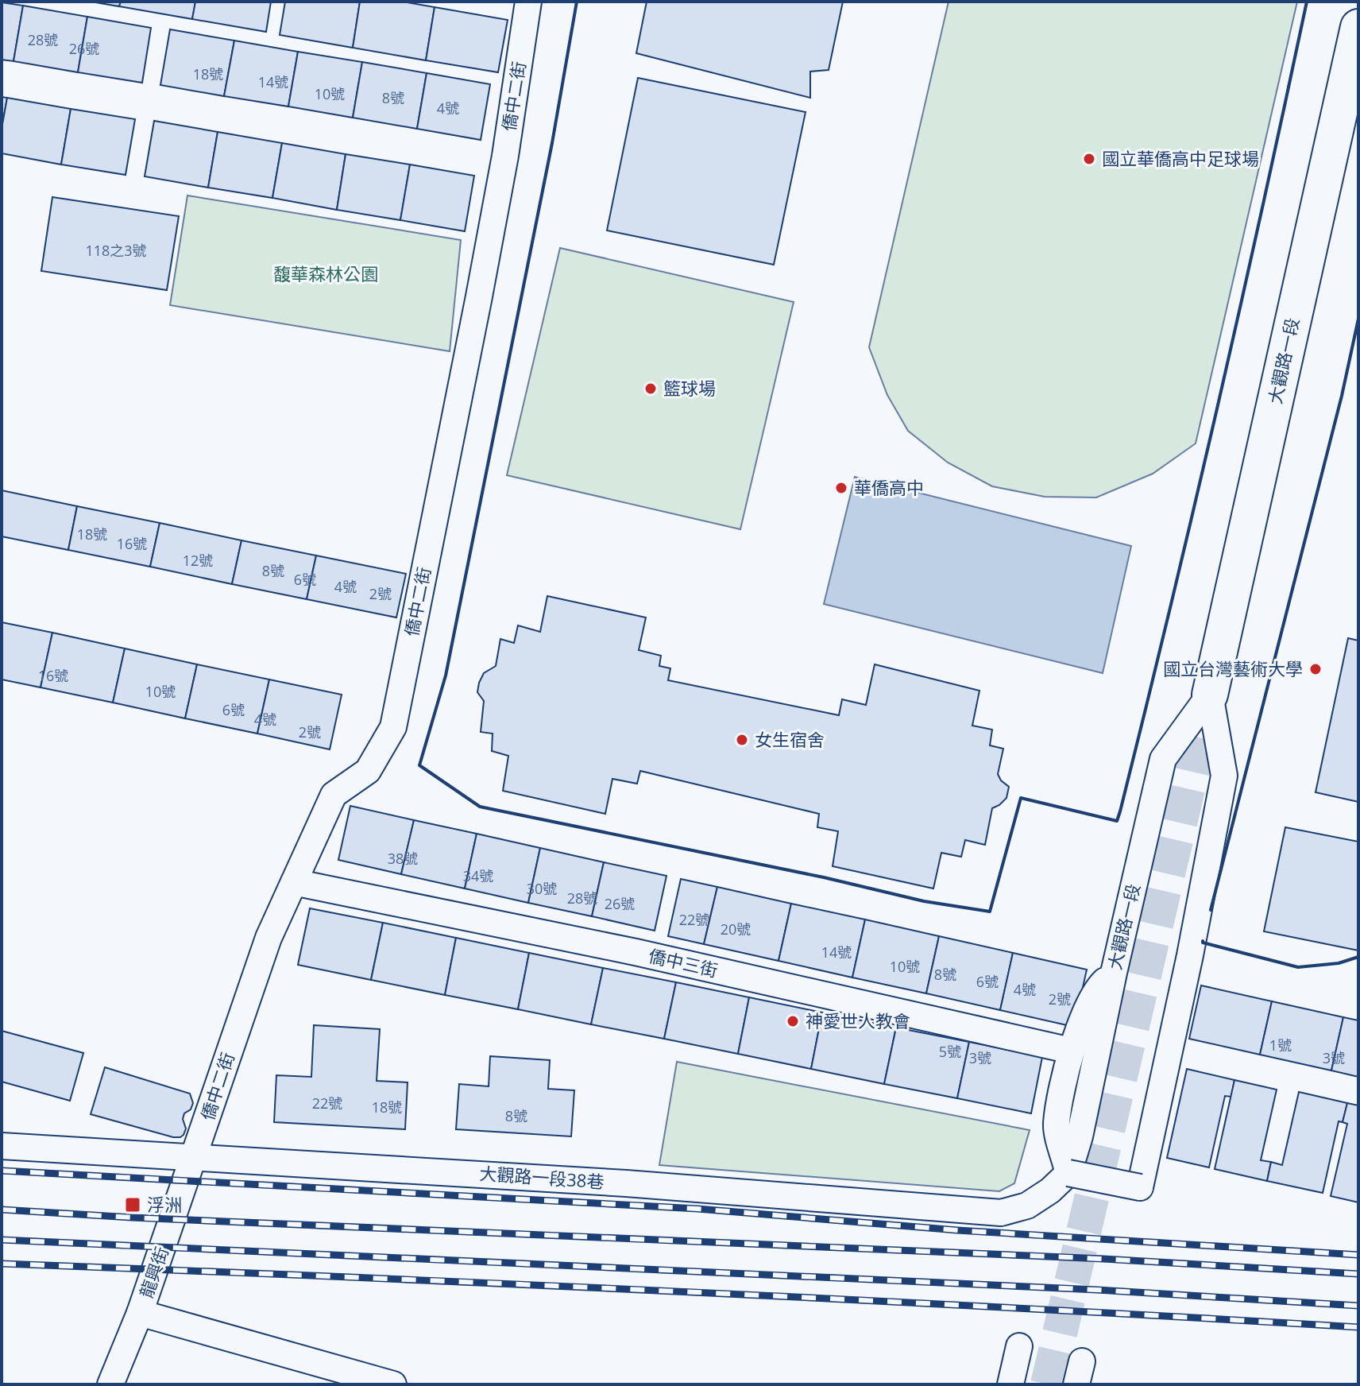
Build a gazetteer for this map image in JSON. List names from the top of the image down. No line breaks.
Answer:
{"streets":{"main road":["大觀路一段"],"street":["僑中二街","僑中三街","大觀路一段38巷","龍興街"]},"crossings":[["僑中二街","僑中三街"],["僑中二街","大觀路一段38巷"],["僑中二街","龍興街"],["大觀路一段","大觀路一段38巷"],["大觀路一段38巷","龍興街"]],"parks":["馥華森林公園"],"places":{"other":["國立華僑高中足球場","籃球場","華僑高中","國立台灣藝術大學","女生宿舍","神愛世人教會"],"transit":["浮洲"]},"house_numbers":["28號","26號","18號","14號","10號","8號","4號","118之3號","18號","16號","12號","8號","6號","4號","2號","16號","10號","6號","4號","2號","38號","34號","30號","28號","26號","22號","20號","14號","10號","8號","6號","4號","2號","1號","5號","3號","3號","22號","18號","8號"]}
